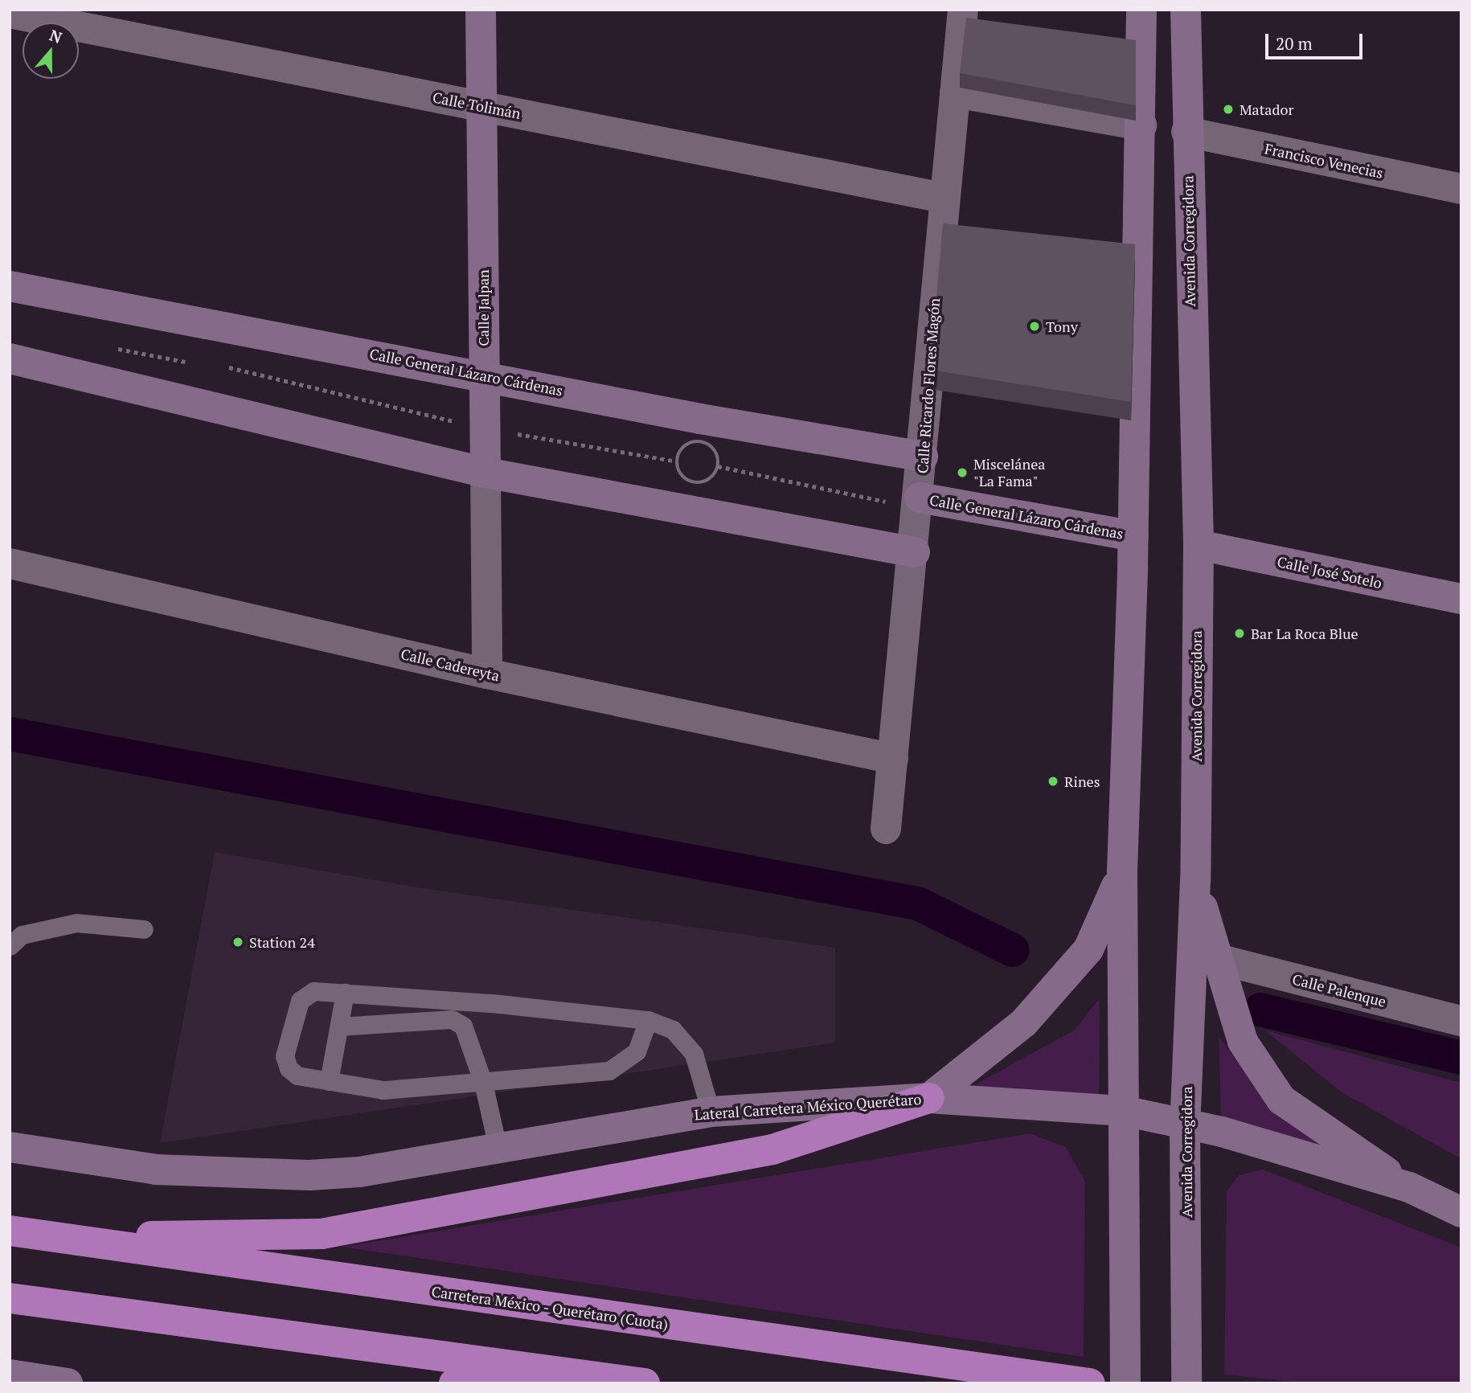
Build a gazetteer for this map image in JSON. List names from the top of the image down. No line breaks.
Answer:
{"streets":{"highway":["Carretera México - Querétaro (Cuota)"],"main road":["Avenida Corregidora","Calle Jalpan","Calle General Lázaro Cárdenas","Calle José Sotelo","Lateral Carretera México Querétaro"],"street":["Calle Tolimán","Francisco Venecias","Calle Ricardo Flores Magón","Calle Cadereyta","Calle Palenque"]},"crossings":[["Calle Tolimán","Calle Jalpan"],["Calle Tolimán","Calle Ricardo Flores Magón"],["Francisco Venecias","Avenida Corregidora"],["Avenida Corregidora","Calle José Sotelo"],["Avenida Corregidora","Lateral Carretera México Querétaro"],["Calle Jalpan","Calle General Lázaro Cárdenas"],["Calle Jalpan","Calle Cadereyta"],["Calle General Lázaro Cárdenas","Calle Ricardo Flores Magón"],["Calle Ricardo Flores Magón","Calle Cadereyta"]],"places":["Matador","Tony","Miscelánea \"La Fama\"","Bar La Roca Blue","Rines","Station 24"],"scale_bar":"20 m","north":"top"}
